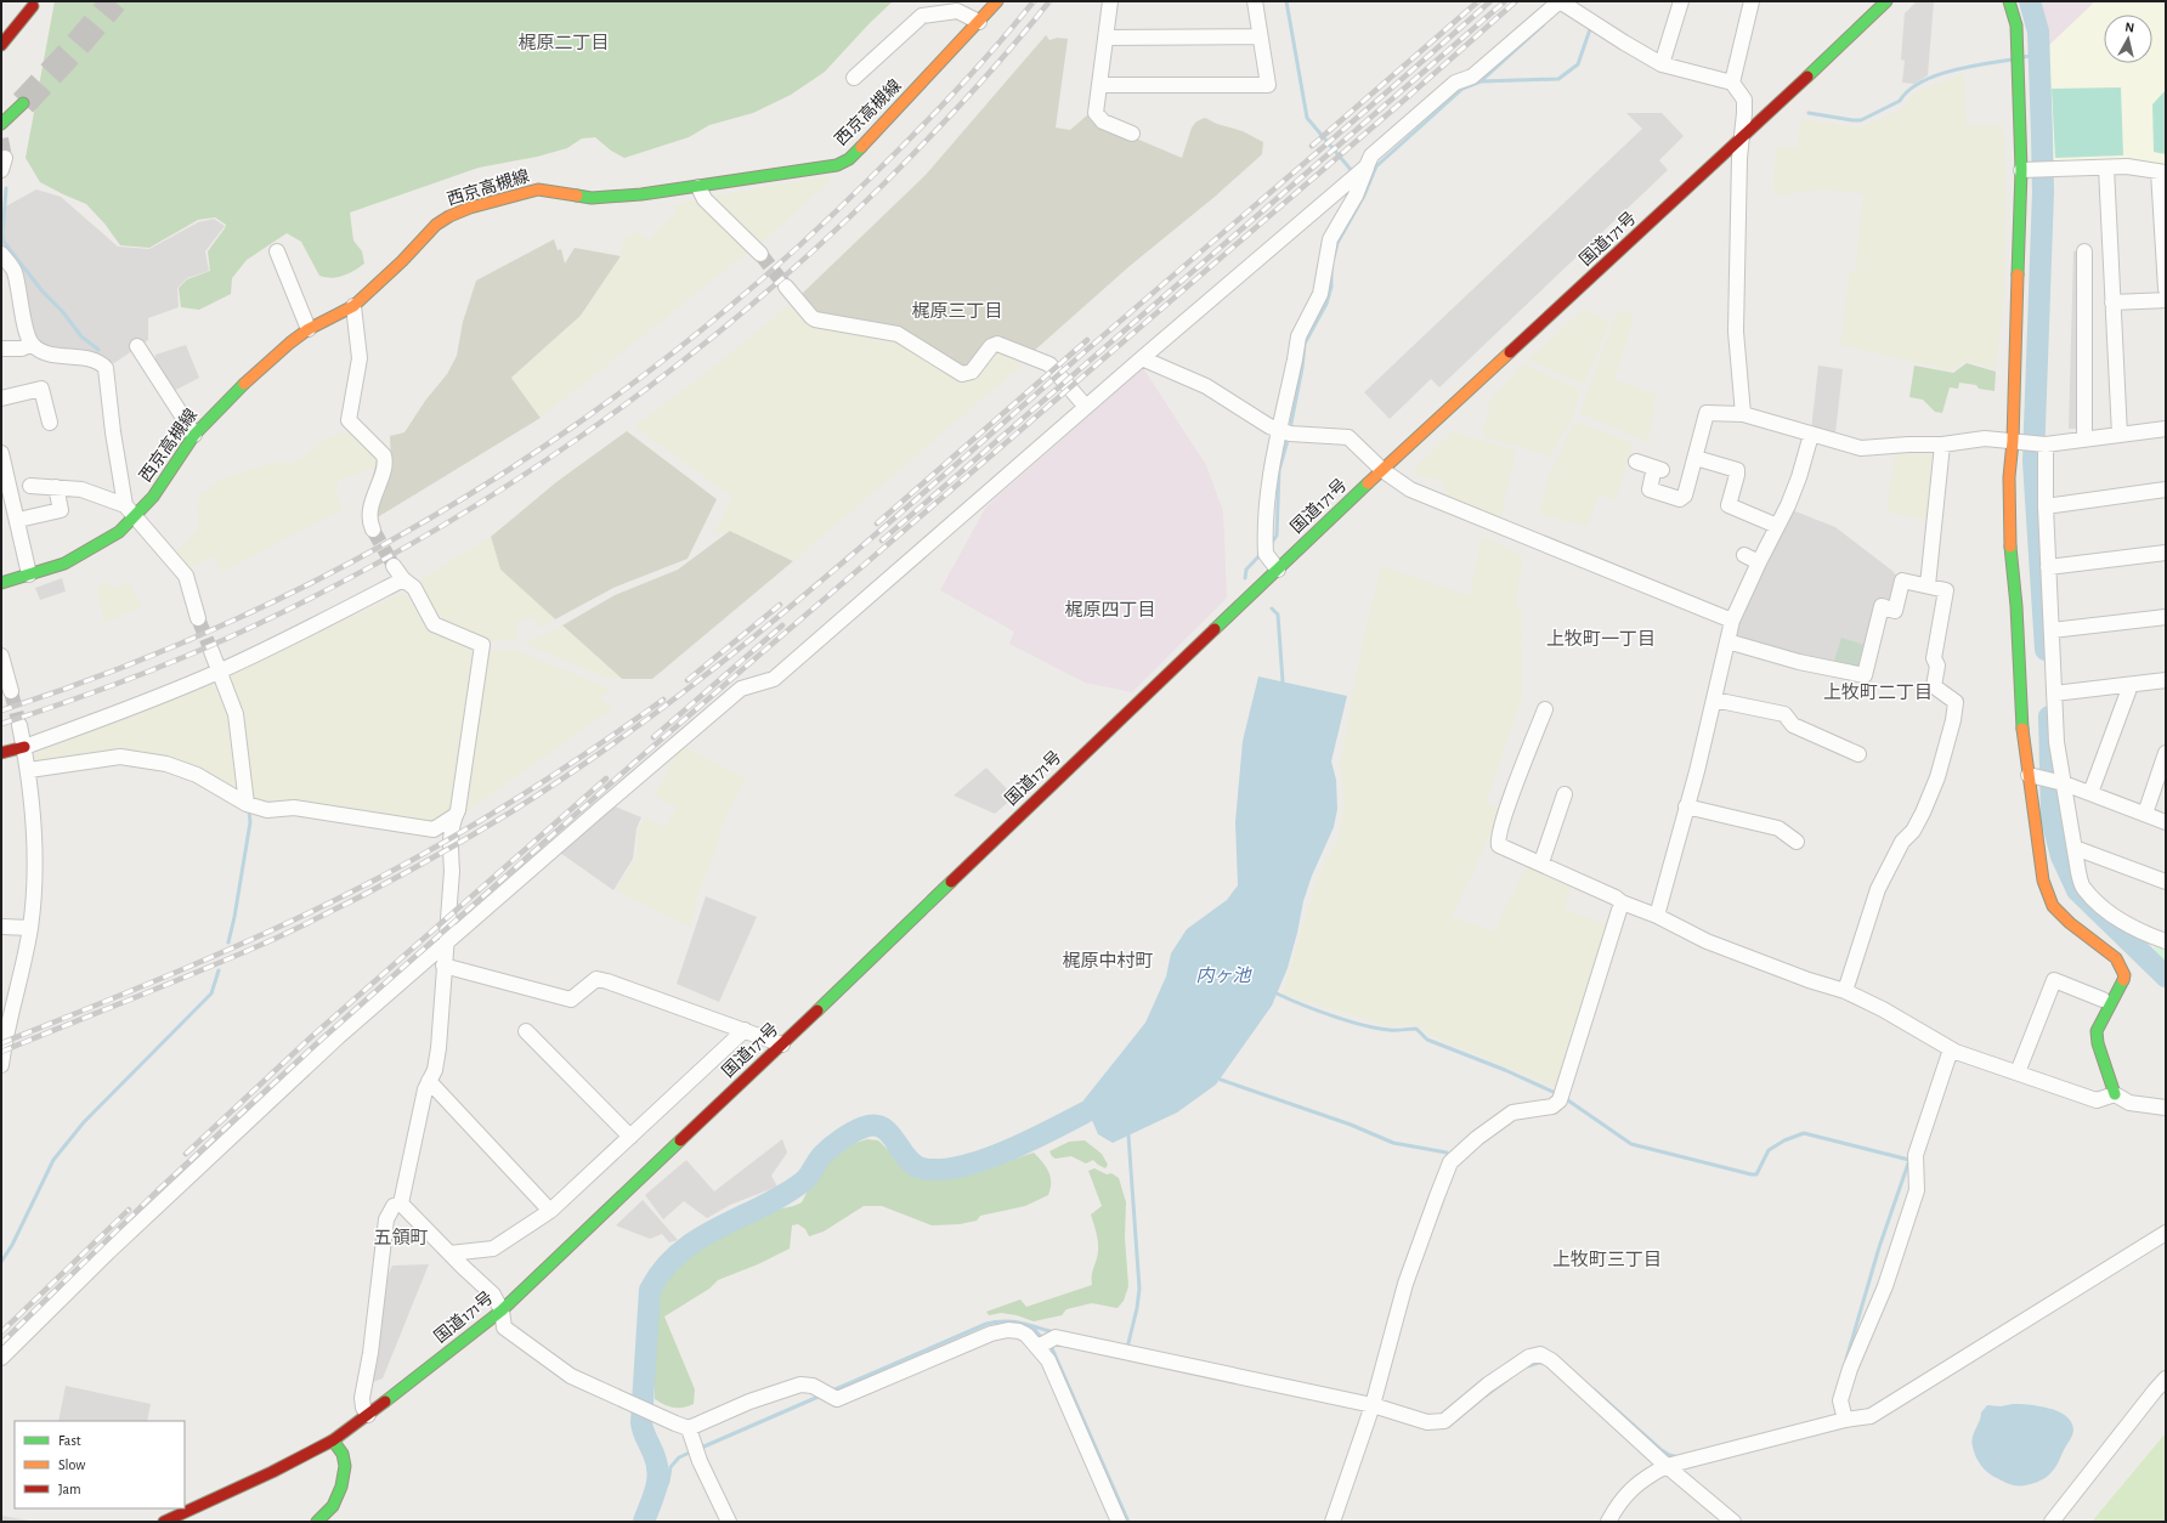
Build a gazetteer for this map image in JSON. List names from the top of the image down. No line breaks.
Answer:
{"streets":{"main road":["西京高槻線","国道171号"]},"districts":["梶原二丁目","梶原三丁目","梶原四丁目","上牧町一丁目","上牧町二丁目","梶原中村町","五領町","上牧町三丁目"],"water":["内ヶ池"],"legend":["Fast","Slow","Jam"],"north":"top"}
